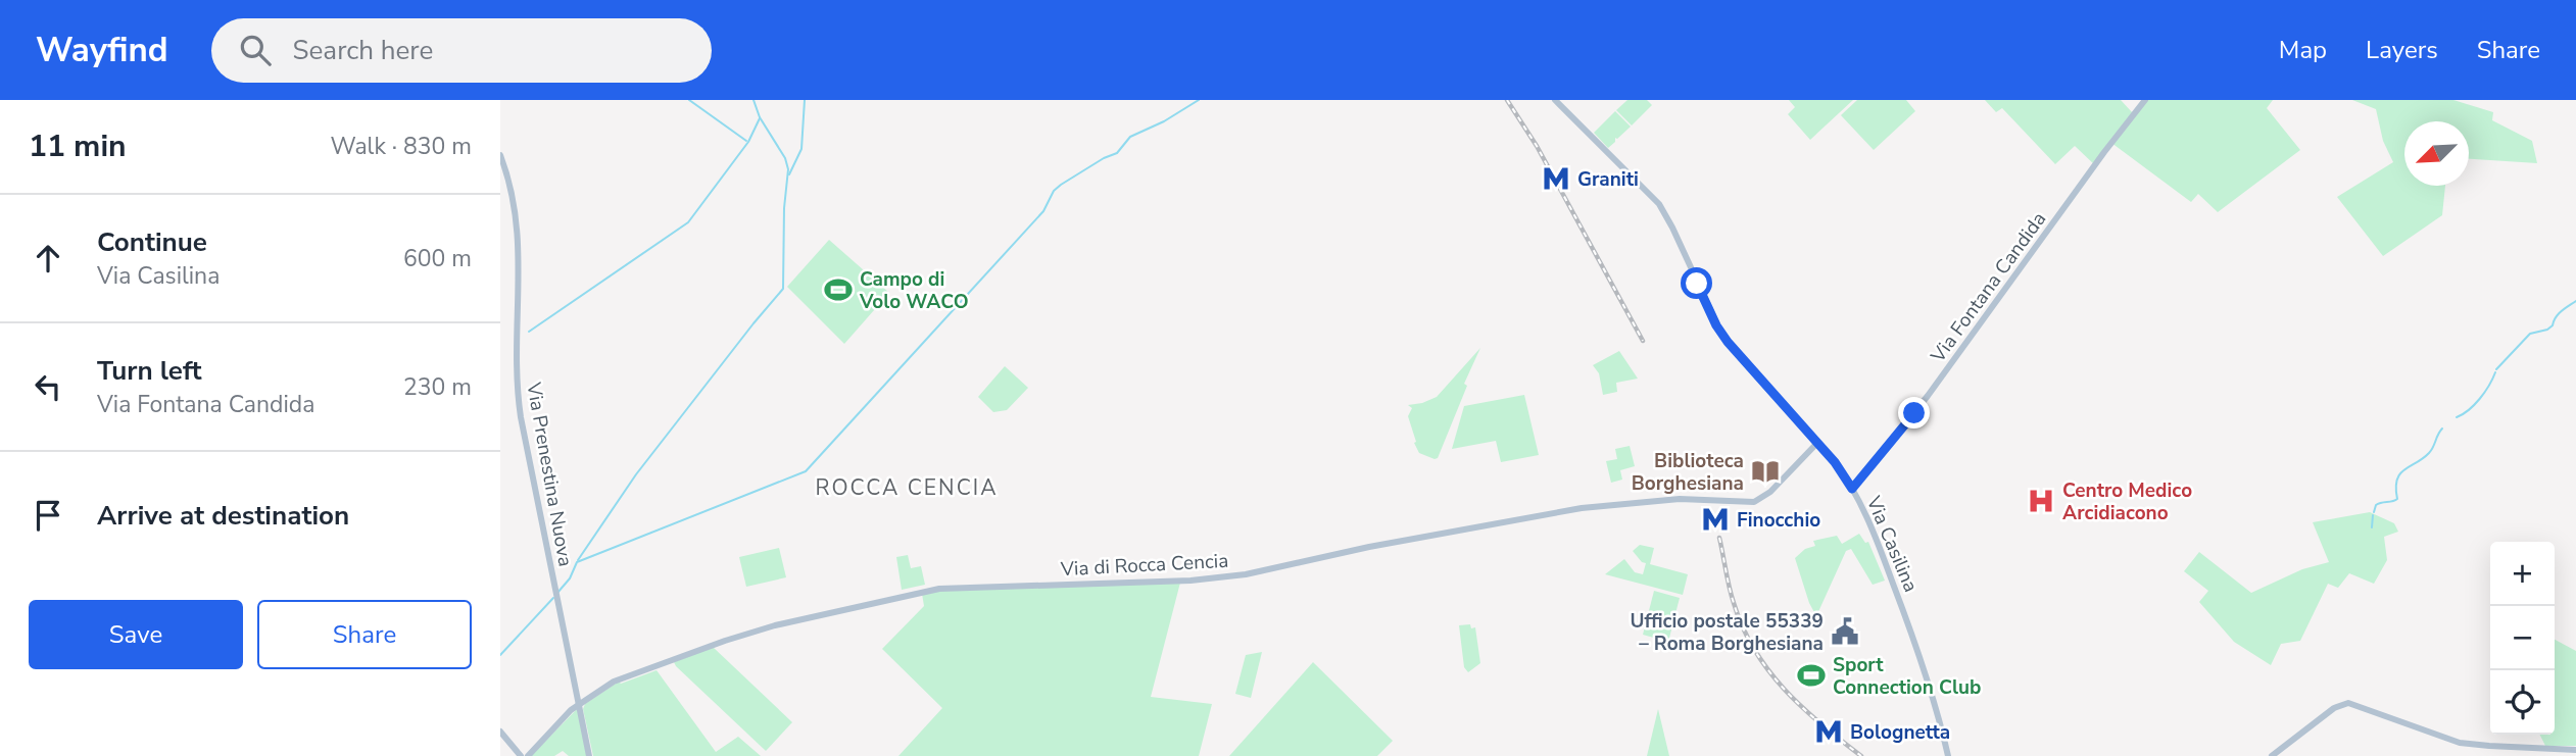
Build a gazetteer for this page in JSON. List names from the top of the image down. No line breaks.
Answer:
{"streets":{"main road":["Via Fontana Candida","Via Prenestina Nuova","Via Casilina","Via di Rocca Cencia"]},"crossings":[["Via Fontana Candida","Via Casilina"],["Via Prenestina Nuova","Via di Rocca Cencia"],["Via Casilina","Via di Rocca Cencia"]],"districts":["ROCCA CENCIA"],"places":{"metro station":["Graniti","Finocchio","Bolognetta"],"sports":["Campo di Volo WACO","Sport Connection Club"],"library":["Biblioteca Borghesiana"],"hospital":["Centro Medico Arcidiacono"],"public building":["Ufficio postale 55339 – Roma Borghesiana"]},"north":"bottom left","page":{"header":"Wayfind","search":"Search here","nav":["Map","Layers","Share"],"heading":["11 min","Walk · 830 m"],"list":[["Continue","Via Casilina","600 m"],["Turn left","Via Fontana Candida","230 m"],"Arrive at destination"],"map_buttons":["+","−"],"buttons":["Save","Share"]}}
